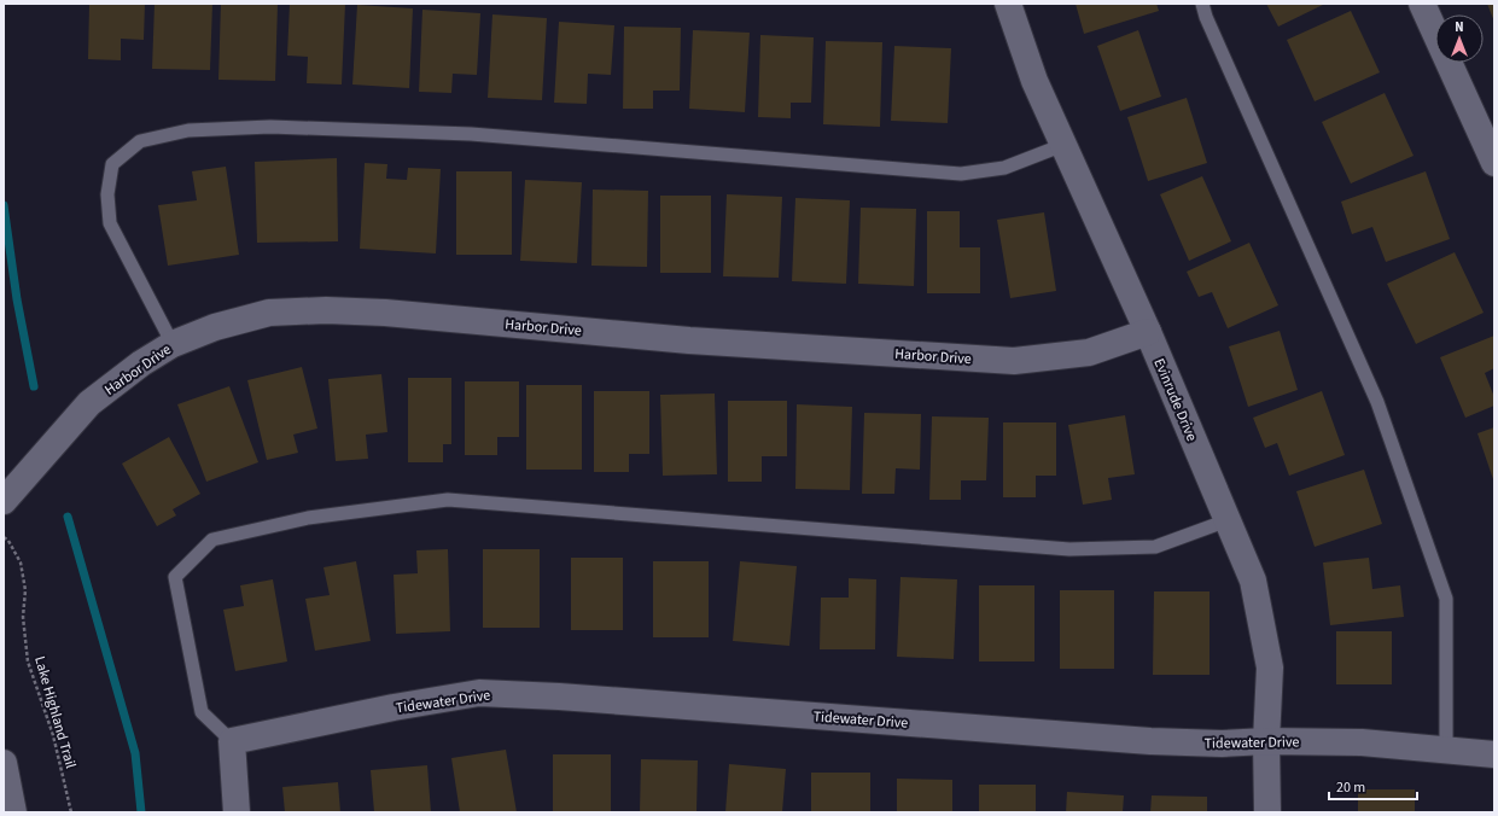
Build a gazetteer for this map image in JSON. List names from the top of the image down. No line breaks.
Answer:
{"streets":{"street":["Harbor Drive","Evinrude Drive","Tidewater Drive"],"path":["Lake Highland Trail"]},"crossings":[["Harbor Drive","Evinrude Drive"],["Evinrude Drive","Tidewater Drive"]],"scale_bar":"20 m","north":"top"}
